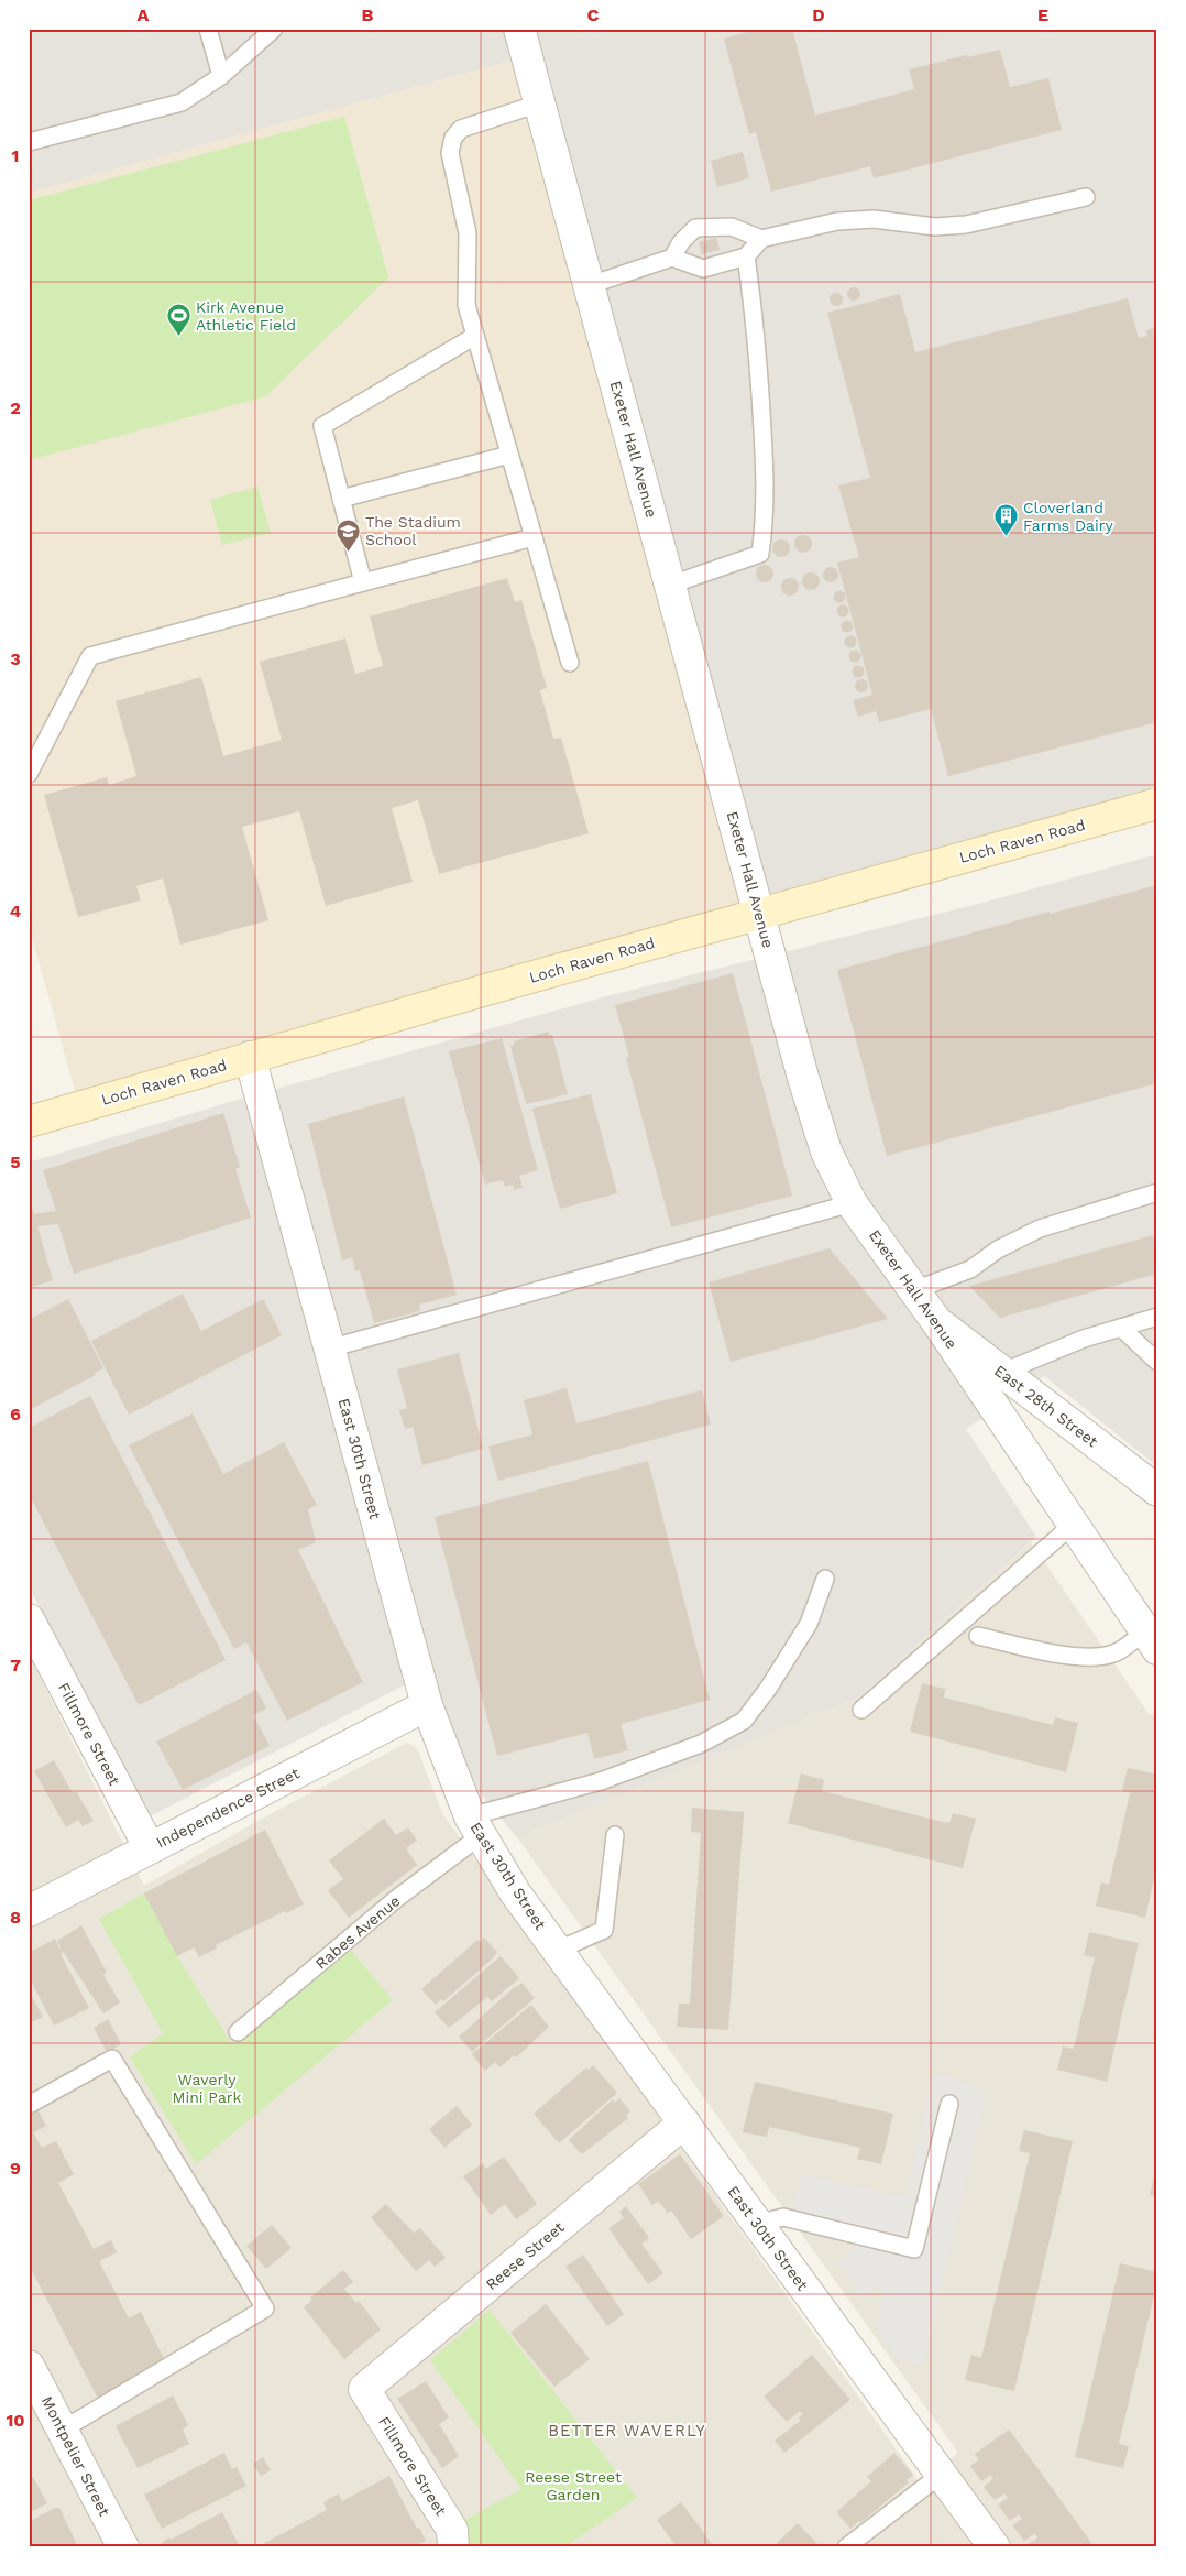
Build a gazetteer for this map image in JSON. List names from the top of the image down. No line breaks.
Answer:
{"streets":{"main road":["Loch Raven Road"],"street":["Exeter Hall Avenue","East 28th Street","East 30th Street","Fillmore Street","Independence Street","Reese Street","Montpelier Street"],"lane":["Rabes Avenue"]},"crossings":[["Exeter Hall Avenue","Loch Raven Road"],["Exeter Hall Avenue","East 28th Street"],["Loch Raven Road","East 30th Street"],["East 30th Street","Independence Street"],["East 30th Street","Rabes Avenue"],["East 30th Street","Reese Street"],["Fillmore Street","Independence Street"],["Fillmore Street","Reese Street"]],"districts":["BETTER WAVERLY"],"parks":["Waverly Mini Park","Reese Street Garden"],"places":{"sports":["Kirk Avenue Athletic Field"],"building":["Cloverland Farms Dairy"],"school or university":["The Stadium School"]},"grid":{"columns":["A","B","C","D","E"],"rows":["1","2","3","4","5","6","7","8","9","10"]}}
